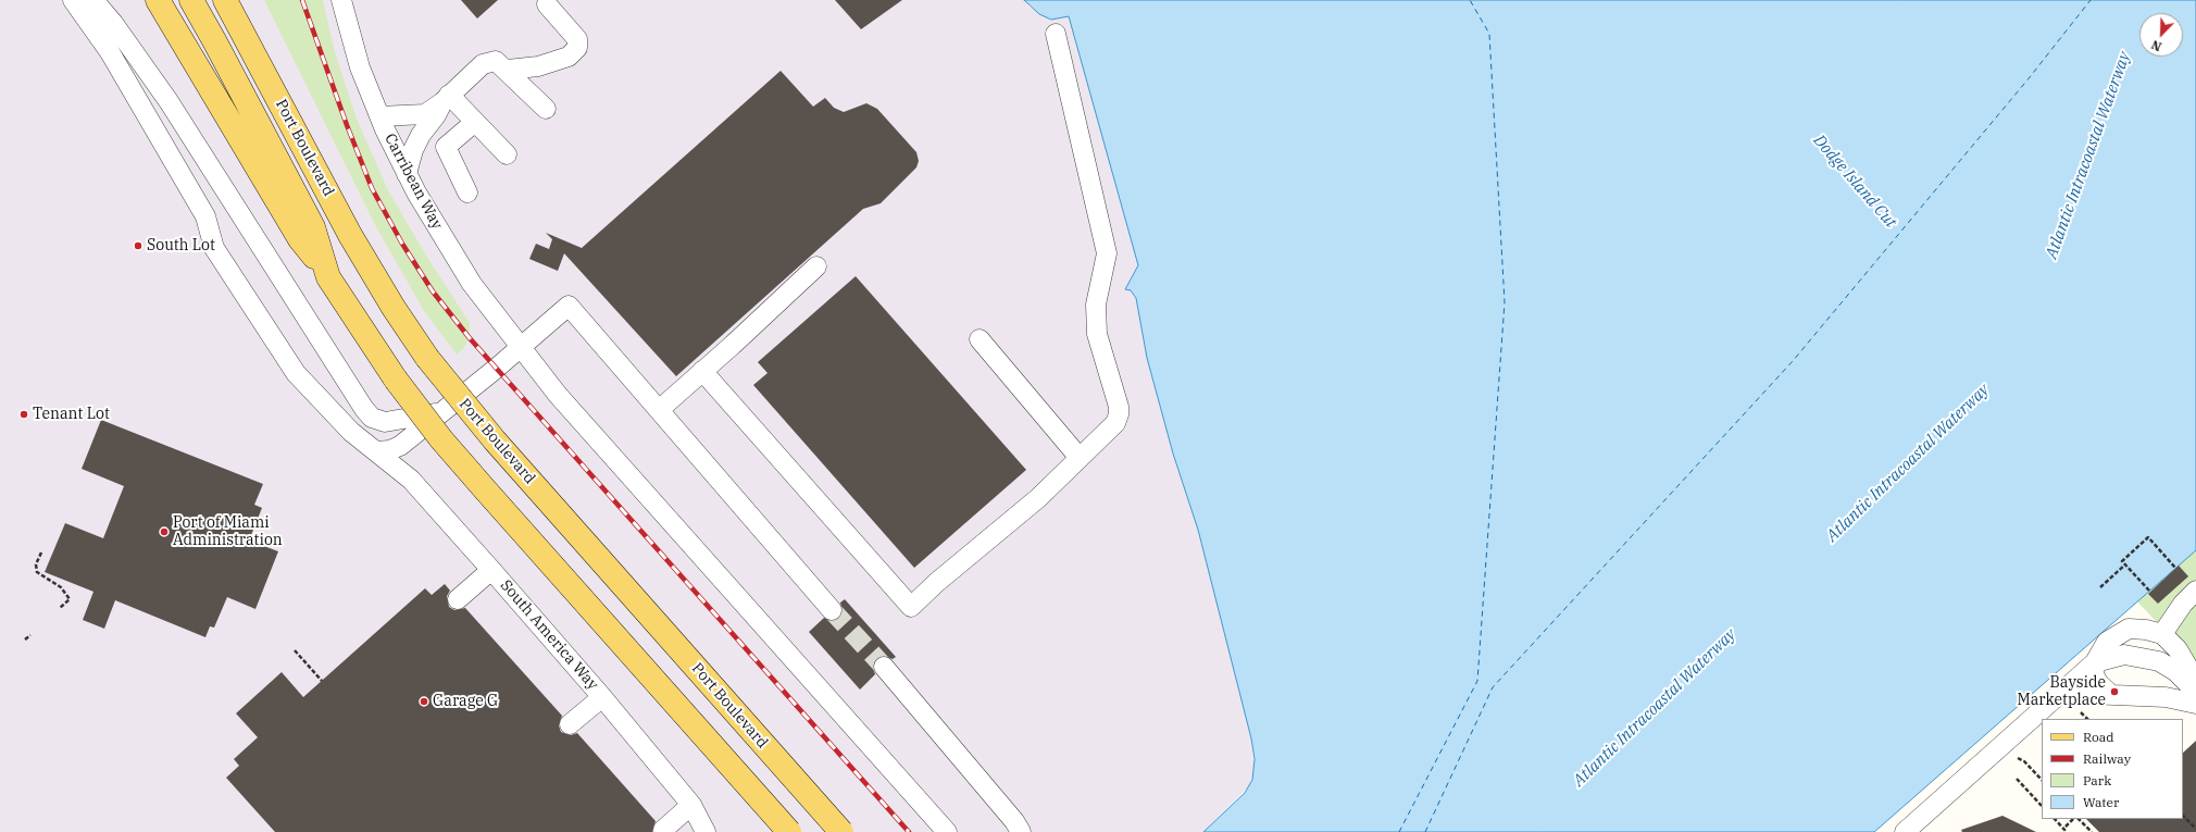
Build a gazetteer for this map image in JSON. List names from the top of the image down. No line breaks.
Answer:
{"streets":{"main road":["Port Boulevard"],"street":["Carribean Way","South America Way"]},"water":["Atlantic Intracoastal Waterway","Dodge Island Cut"],"places":["South Lot","Tenant Lot","Port of Miami Administration","Bayside Marketplace","Garage G"],"legend":["Road","Railway","Park","Water"],"north":"bottom left"}
